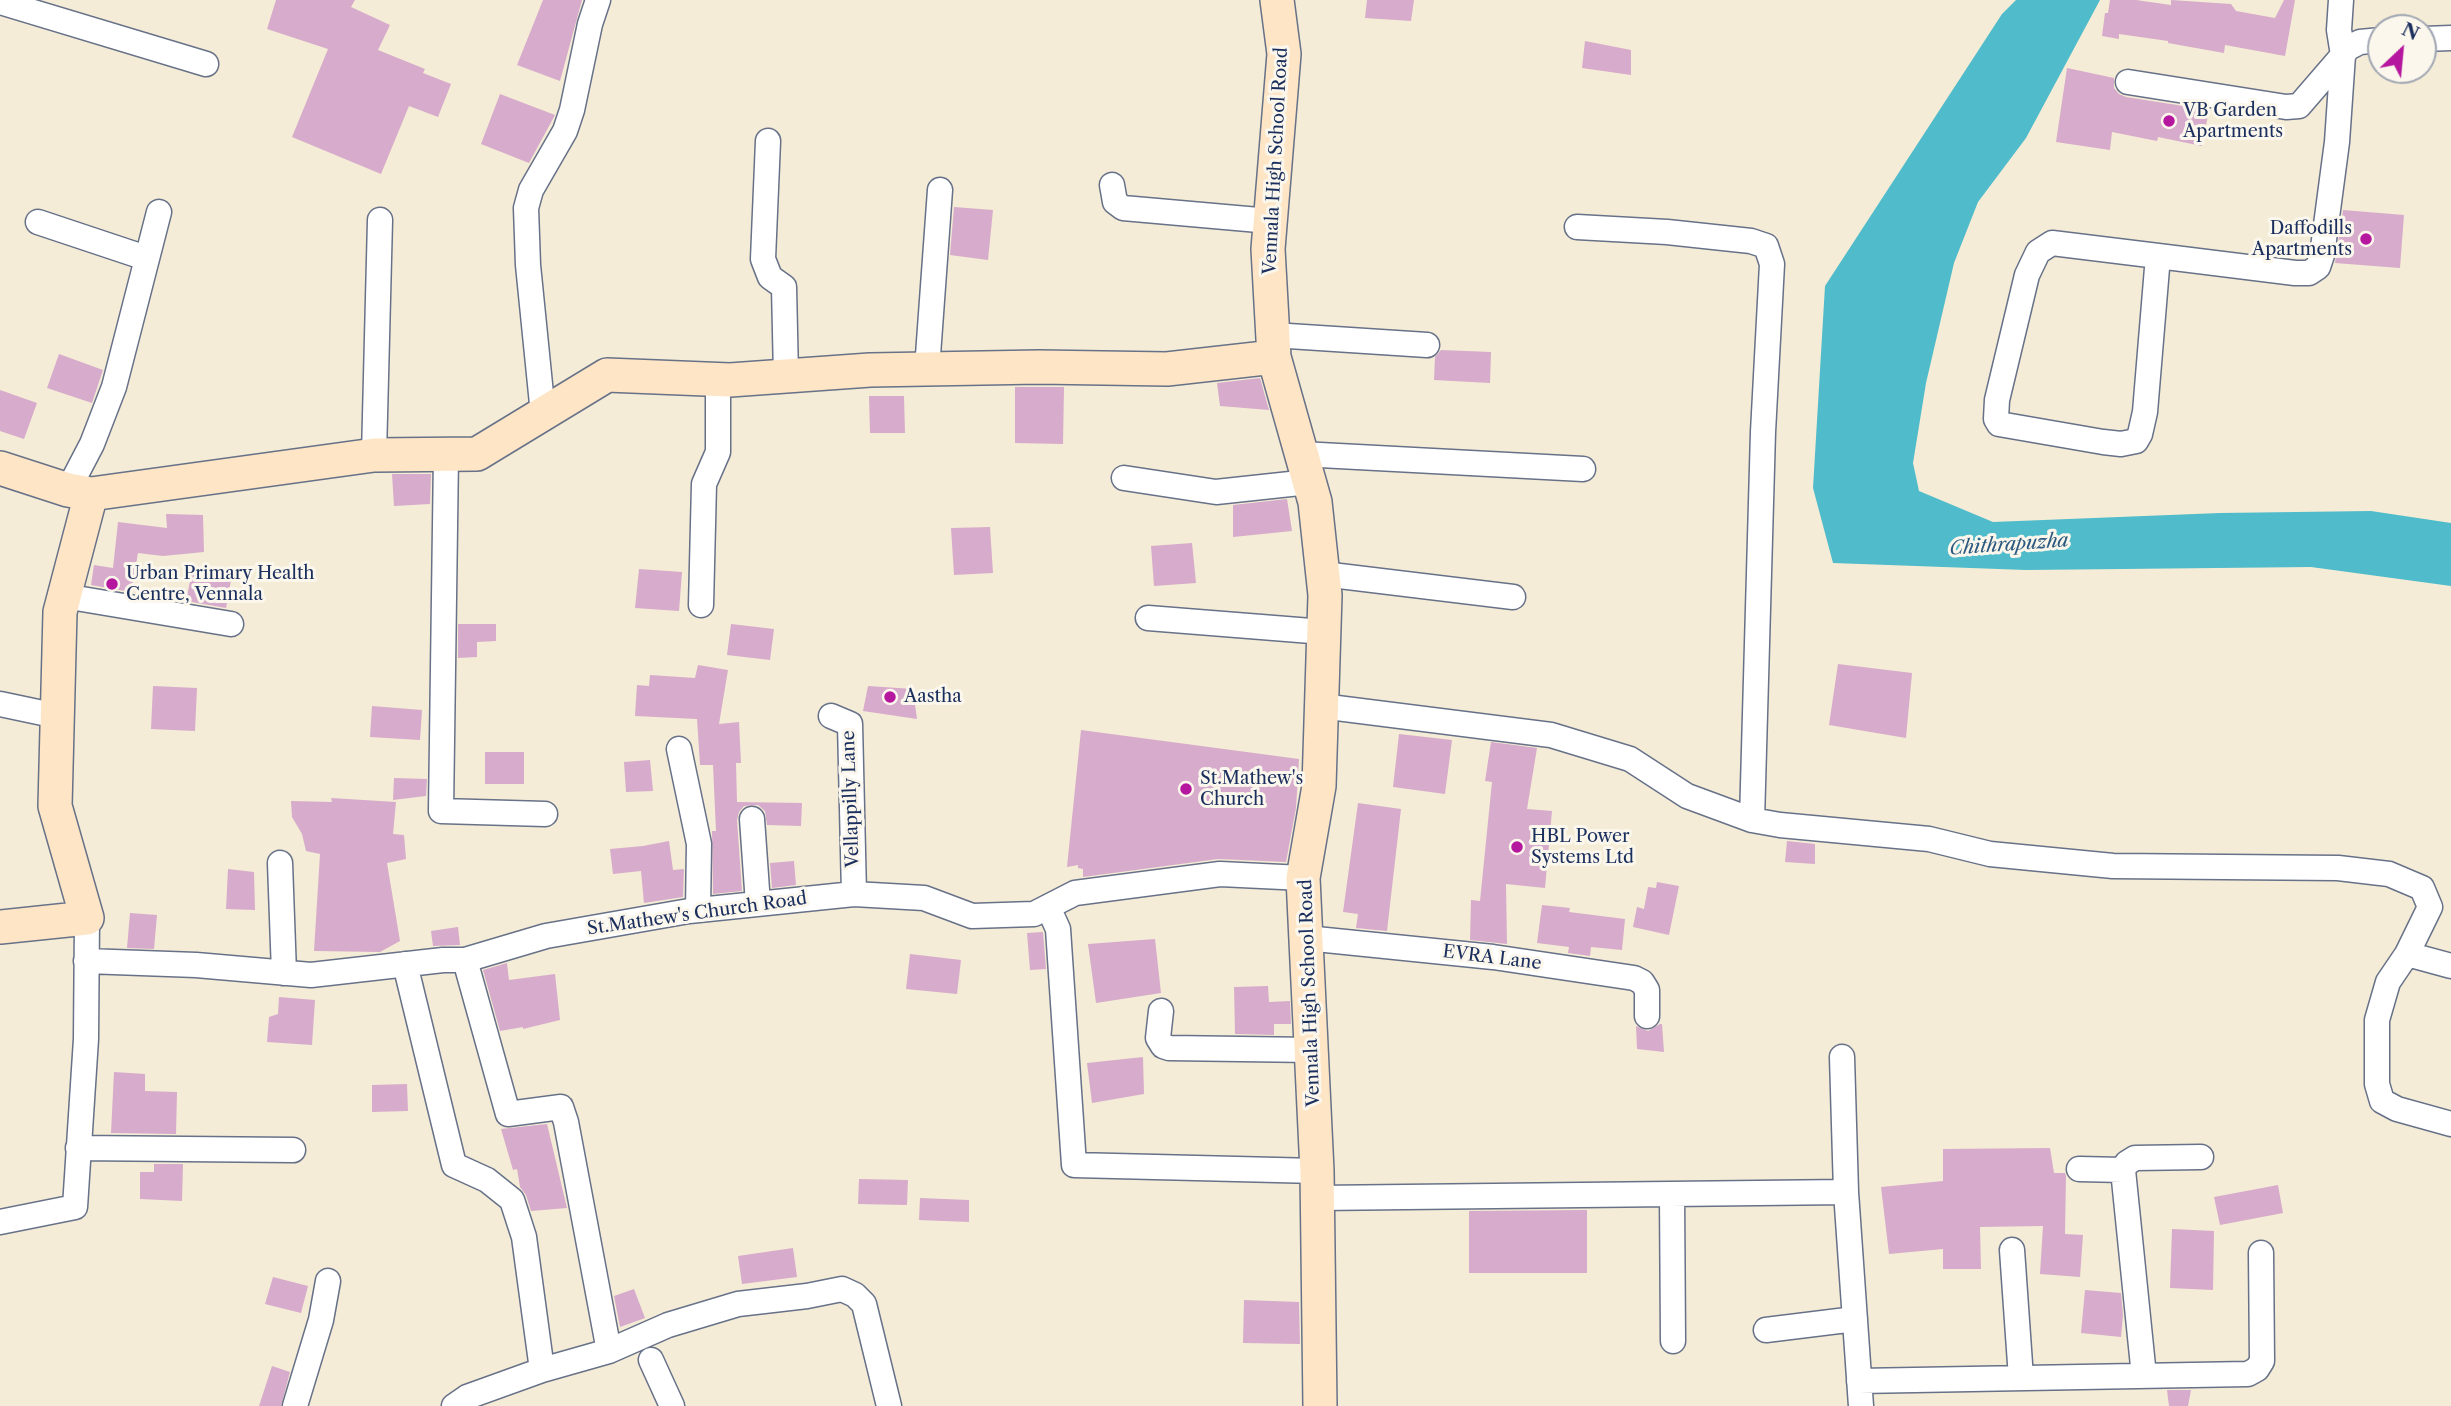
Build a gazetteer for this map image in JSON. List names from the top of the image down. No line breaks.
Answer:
{"streets":{"street":["Vennala High School Road","Vellappilly Lane","St.Mathew's Church Road","EVRA Lane"]},"crossings":[["Vennala High School Road","St.Mathew's Church Road"],["Vennala High School Road","EVRA Lane"],["Vellappilly Lane","St.Mathew's Church Road"]],"water":["Chithrapuzha"],"places":["VB Garden Apartments","Daffodills Apartments","Urban Primary Health Centre, Vennala","Aastha","St.Mathew's Church","HBL Power Systems Ltd"],"north":"top right"}
